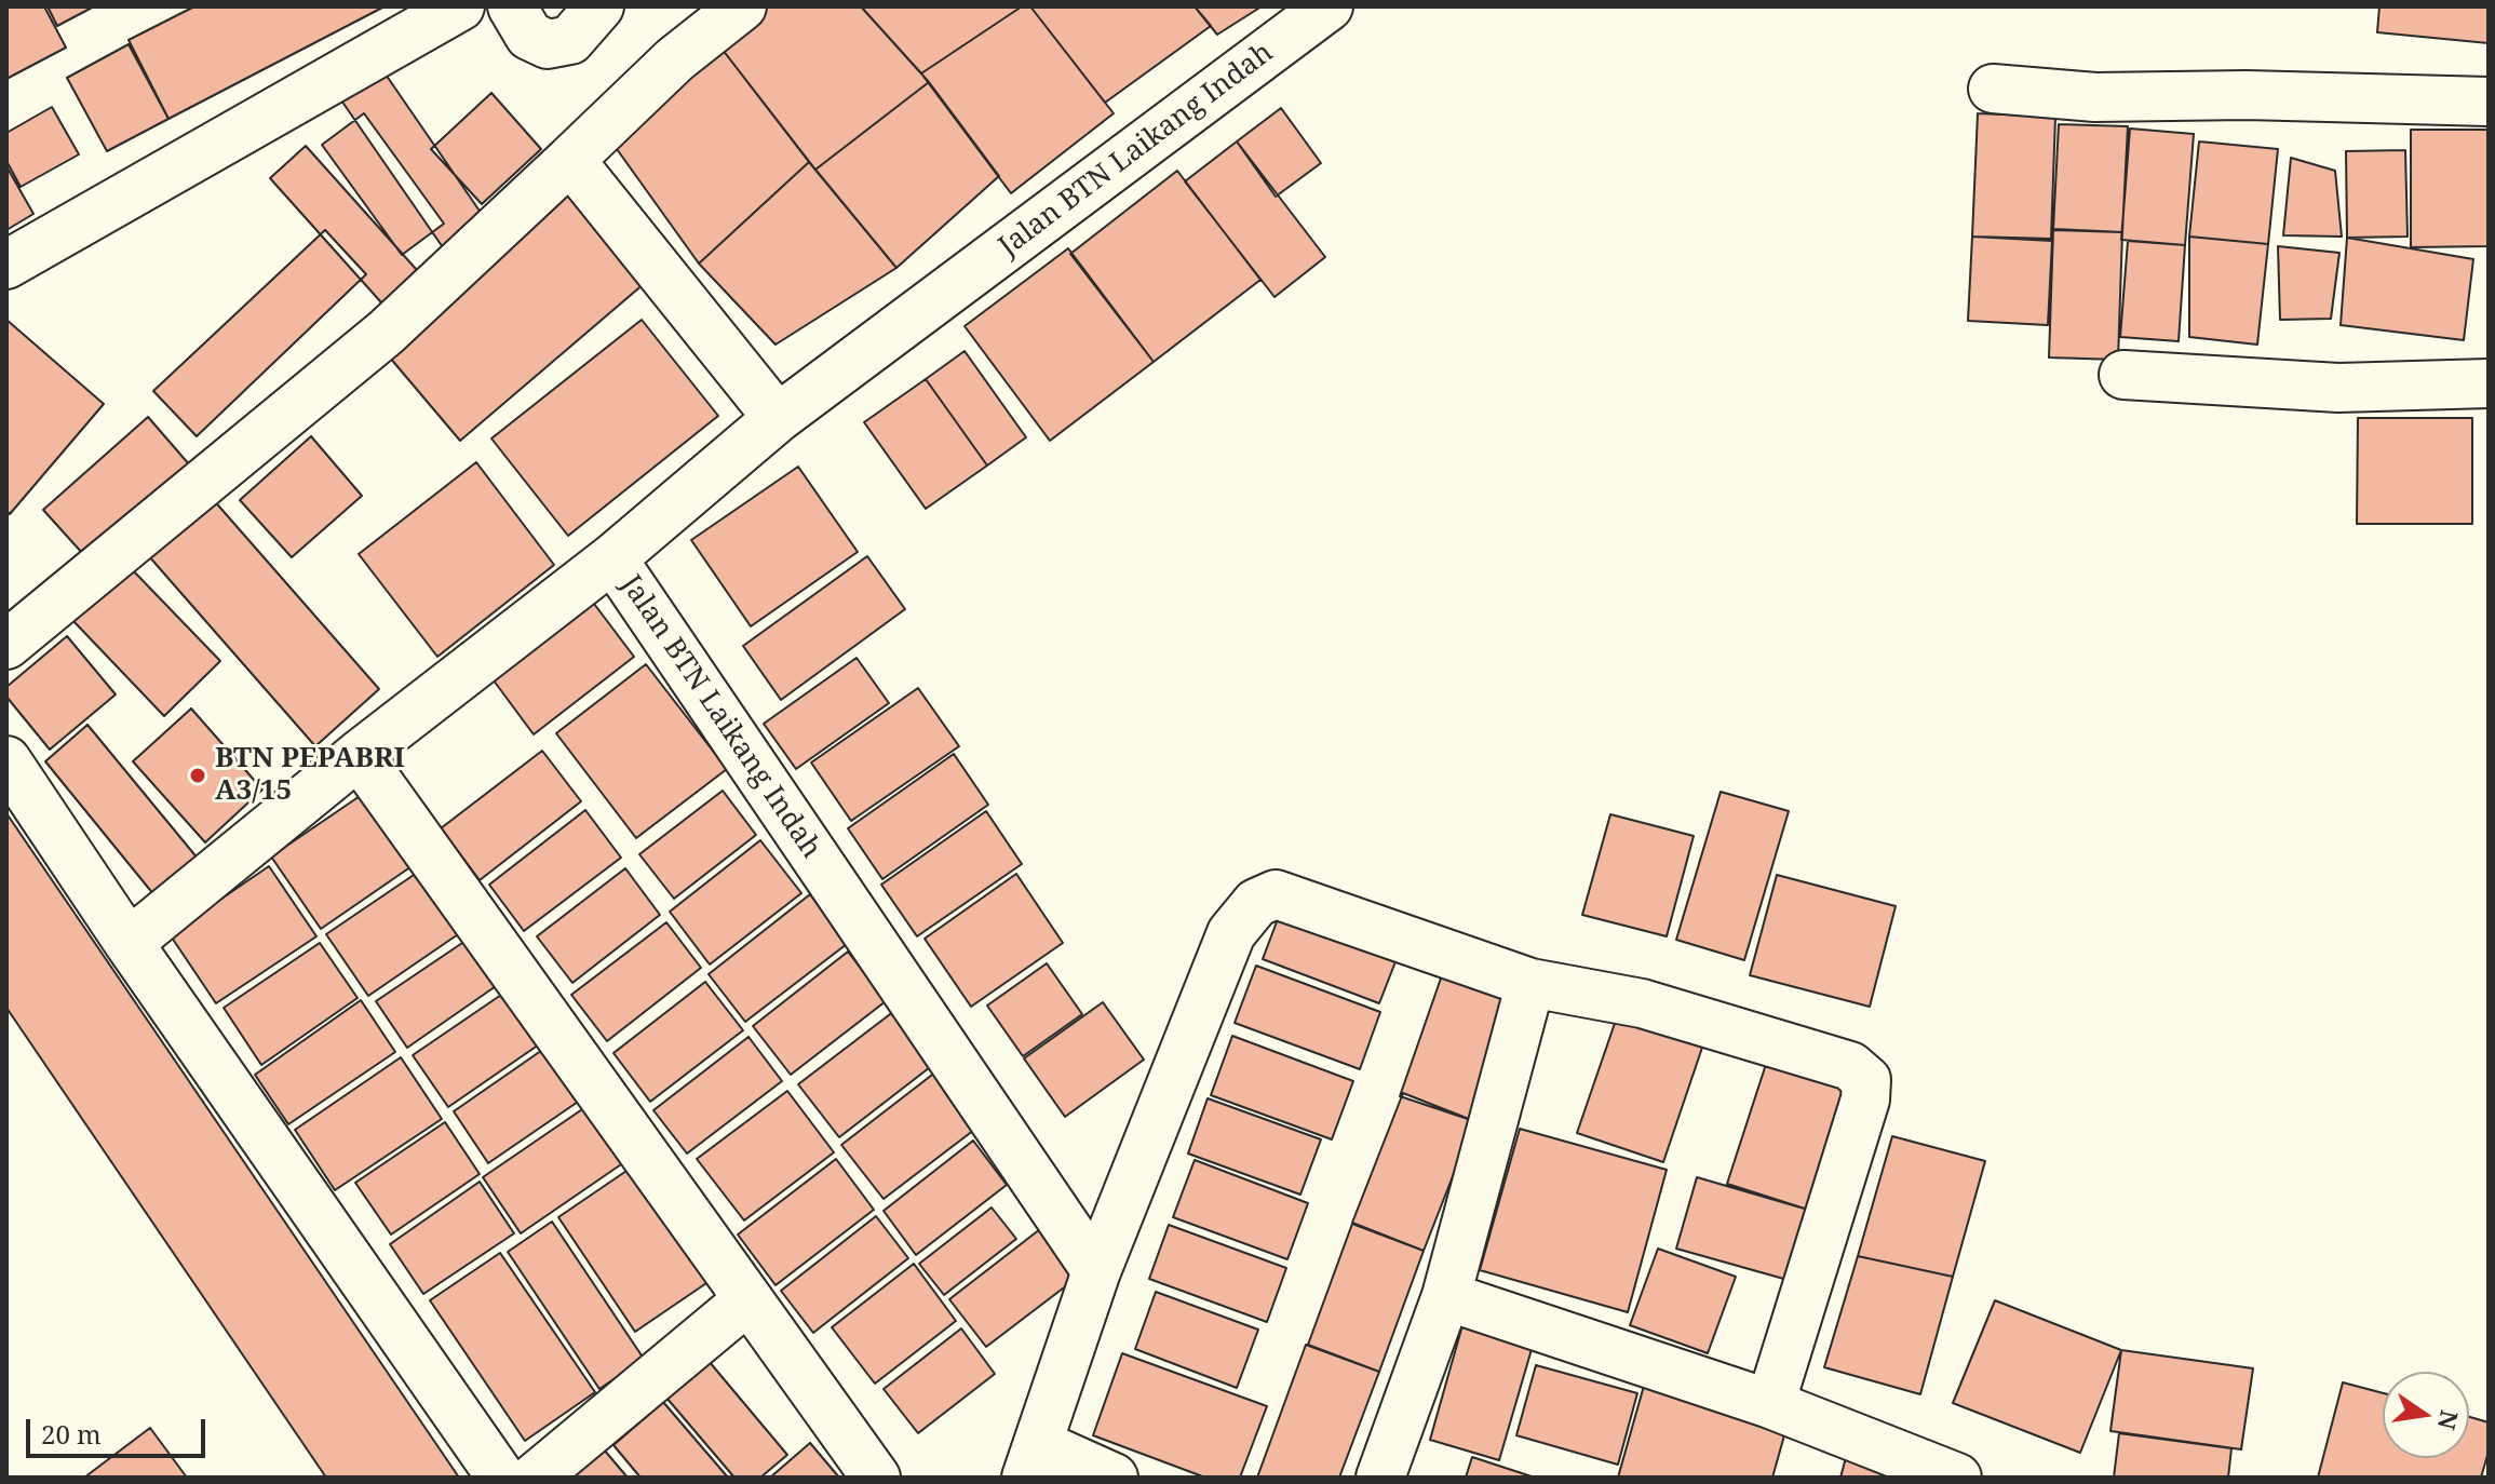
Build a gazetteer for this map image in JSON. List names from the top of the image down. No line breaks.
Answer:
{"streets":{"street":["Jalan BTN Laikang Indah"]},"places":["BTN PEPABRI A3/15"],"scale_bar":"20 m","north":"right"}
